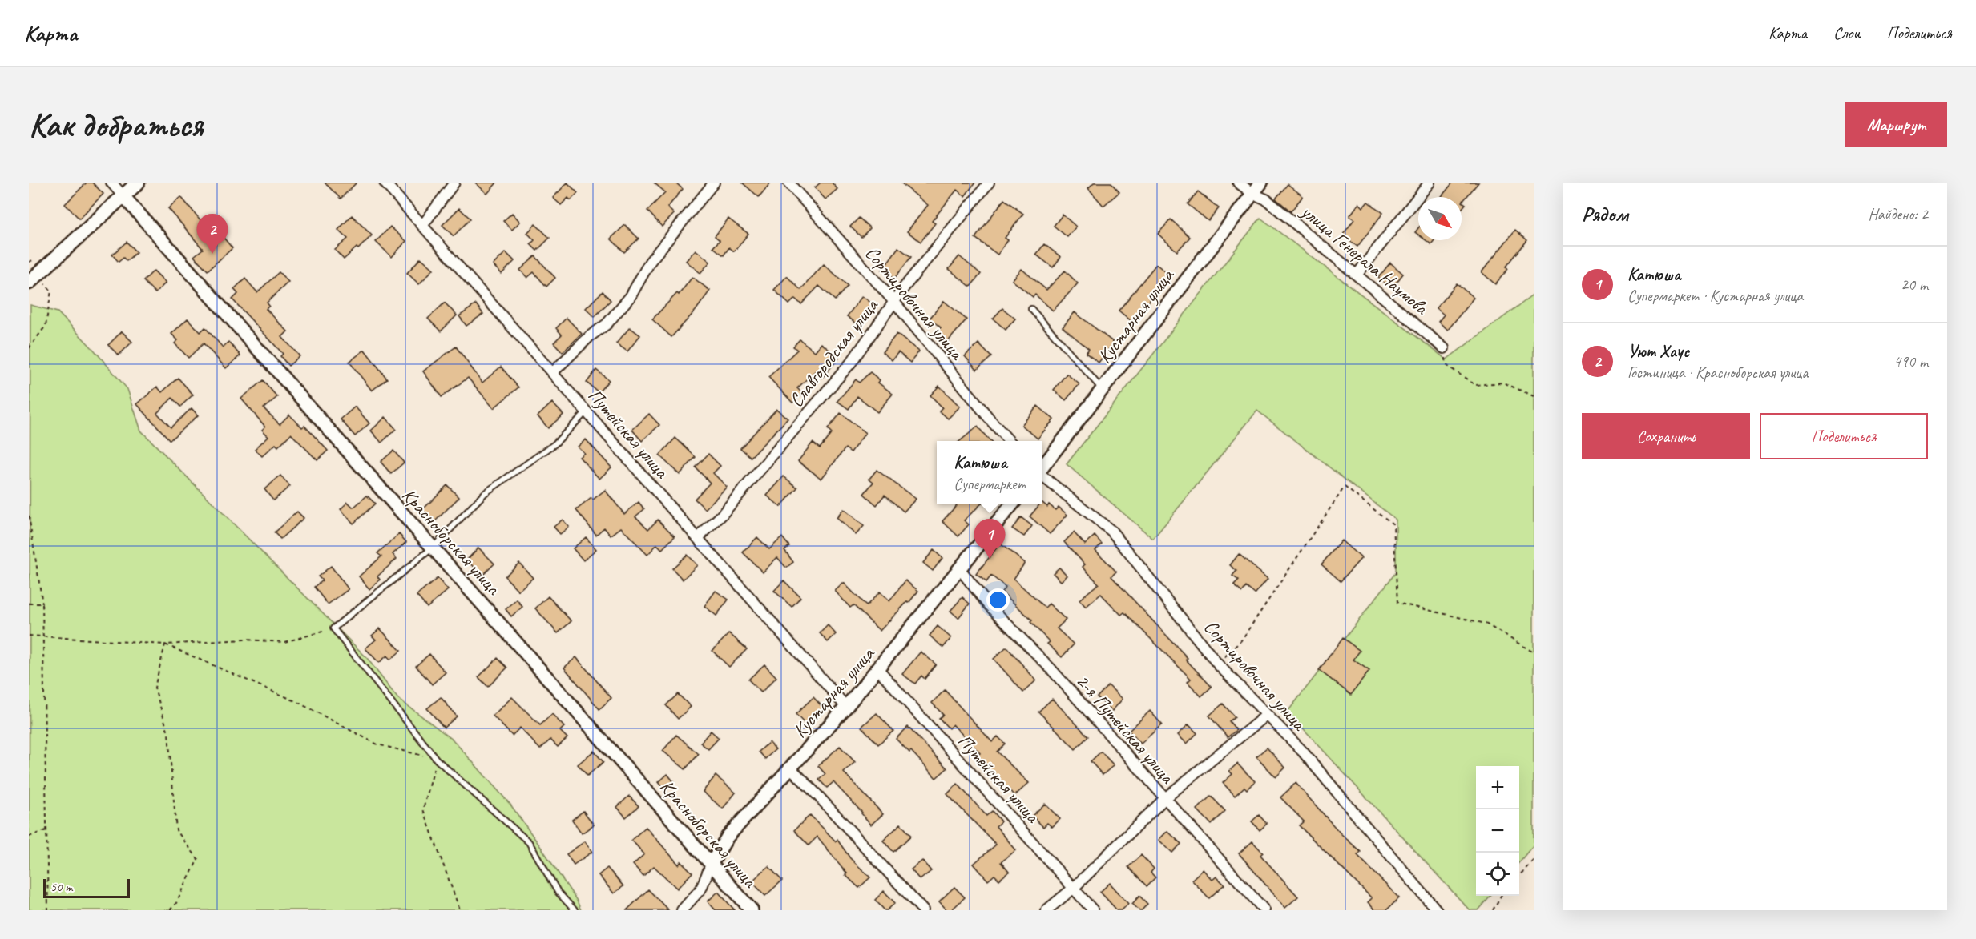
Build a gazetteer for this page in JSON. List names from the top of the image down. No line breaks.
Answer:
{"streets":{"street":["улица Генерала Наумова","Сортировочная улица","Кустарная улица","Славгородская улица","Путейская улица","Красноборская улица","2-я Путейская улица"]},"crossings":[["улица Генерала Наумова","Кустарная улица"],["Сортировочная улица","Славгородская улица"],["Кустарная улица","Путейская улица"],["Кустарная улица","Красноборская улица"],["Кустарная улица","2-я Путейская улица"],["Славгородская улица","Путейская улица"]],"scale_bar":"50 m","north":"bottom right","page":{"header":"Карта","nav":["Карта","Слои","Поделиться"],"buttons":["Маршрут",["Сохранить","Поделиться"]],"title":"Как добраться","heading":["Рядом","Найдено: 2"],"pins":["2","1"],"list":[{"mark":"1","name":"Катюша","note":"Супермаркет · Кустарная улица","value":"20 m"},{"mark":"2","name":"Уют Хаус","note":"Гостиница · Красноборская улица","value":"490 m"}],"popup":["Катюша","Супермаркет"],"map_buttons":["+","−"],"scale":"50 m"}}
